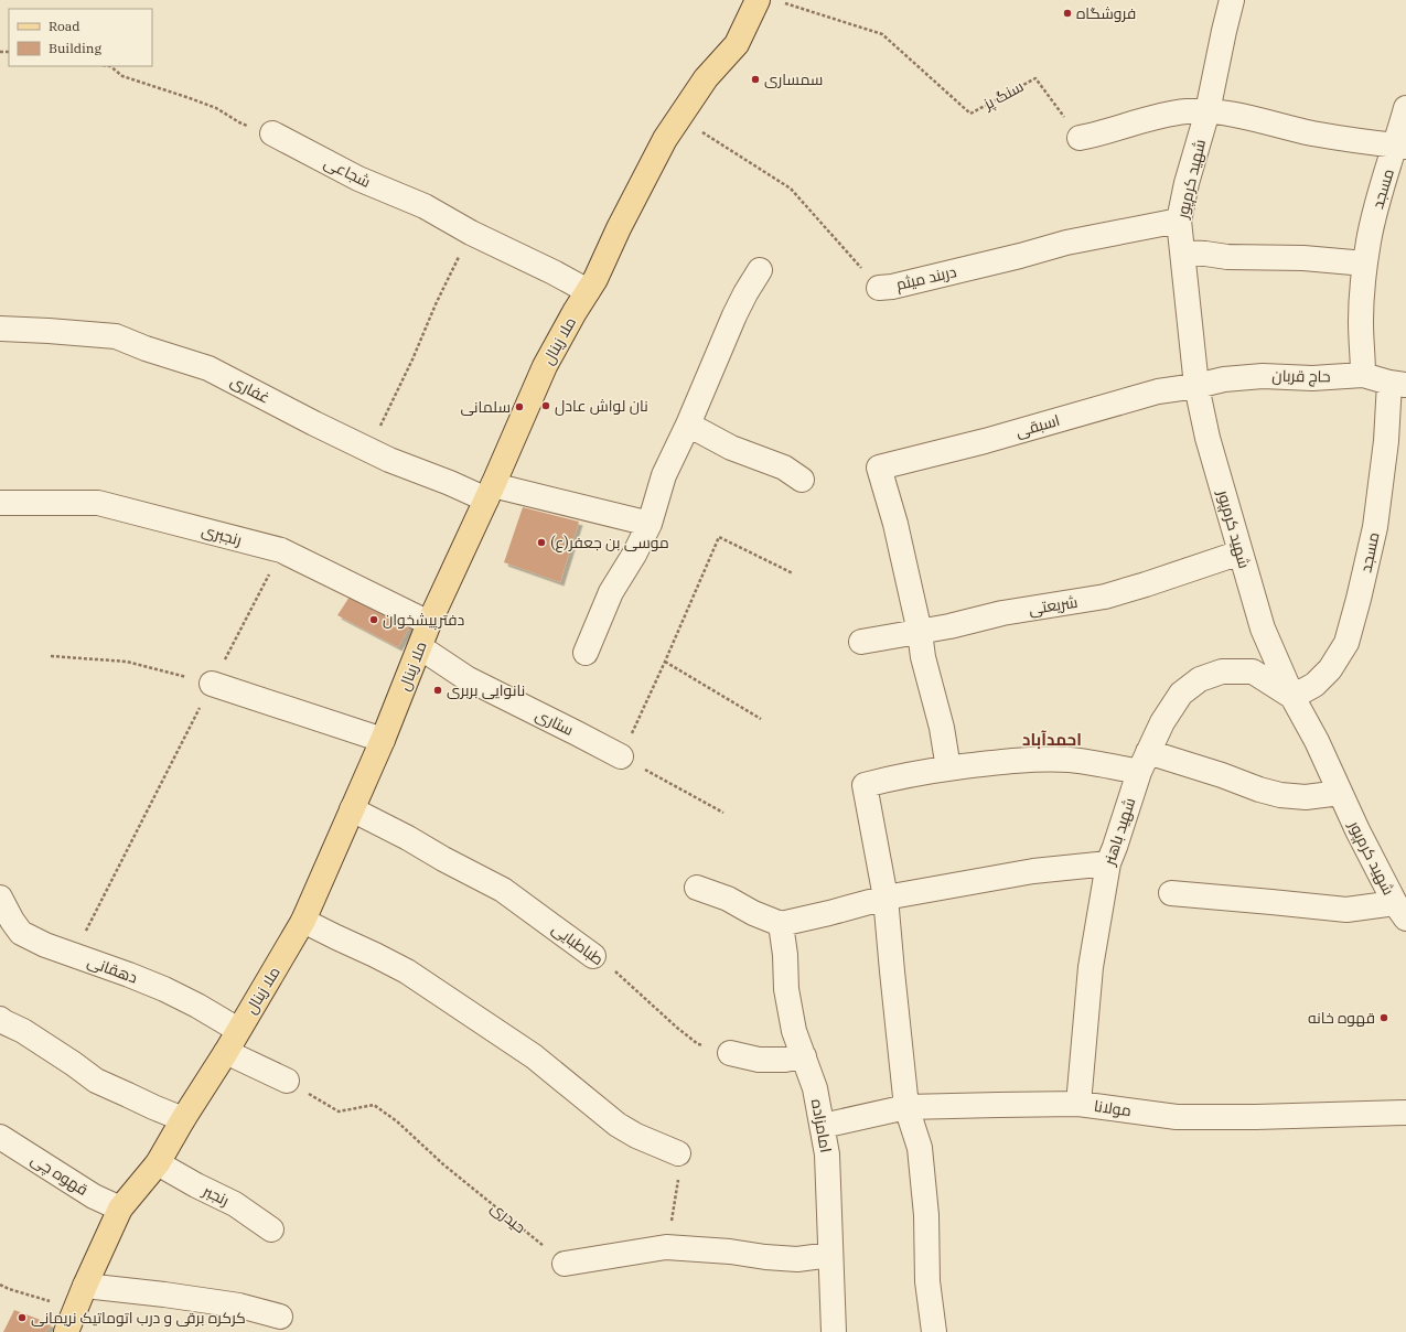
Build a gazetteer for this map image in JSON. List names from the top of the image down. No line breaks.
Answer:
{"streets":{"main road":["ملا زینال"],"street":["شجاعی","شهید کرم‌پور","مسجد","دربند میثم","حاج قربان","غفاری","اسبقی","رنجبری","شریعتی","ستاری","شهید باهنر","طباطبایی","دهقانی","مولانا","امامزاده","قهوه چی","رنجبر"],"path":["سنگ پز","حیدری"]},"crossings":[["شجاعی","ملا زینال"],["شهید کرم‌پور","مسجد"],["شهید کرم‌پور","دربند میثم"],["شهید کرم‌پور","حاج قربان"],["شهید کرم‌پور","اسبقی"],["شهید کرم‌پور","شریعتی"],["شهید کرم‌پور","شهید باهنر"],["مسجد","حاج قربان"],["مسجد","شهید باهنر"],["دربند میثم","ملا زینال"],["ملا زینال","غفاری"],["ملا زینال","رنجبری"],["ملا زینال","ستاری"],["ملا زینال","طباطبایی"],["ملا زینال","دهقانی"],["ملا زینال","قهوه چی"],["ملا زینال","رنجبر"],["حاج قربان","اسبقی"],["اسبقی","شریعتی"],["شهید باهنر","مولانا"],["مولانا","امامزاده"]],"districts":["احمدآباد"],"places":["فروشگاه","سمساری","نان لواش عادل","سلمانی","موسی بن جعفر(ع)","دفترپیشخوان","نانوایی بربری","قهوه خانه","کرکره برقی و درب اتوماتیک نریمانی"],"legend":["Road","Building"]}
